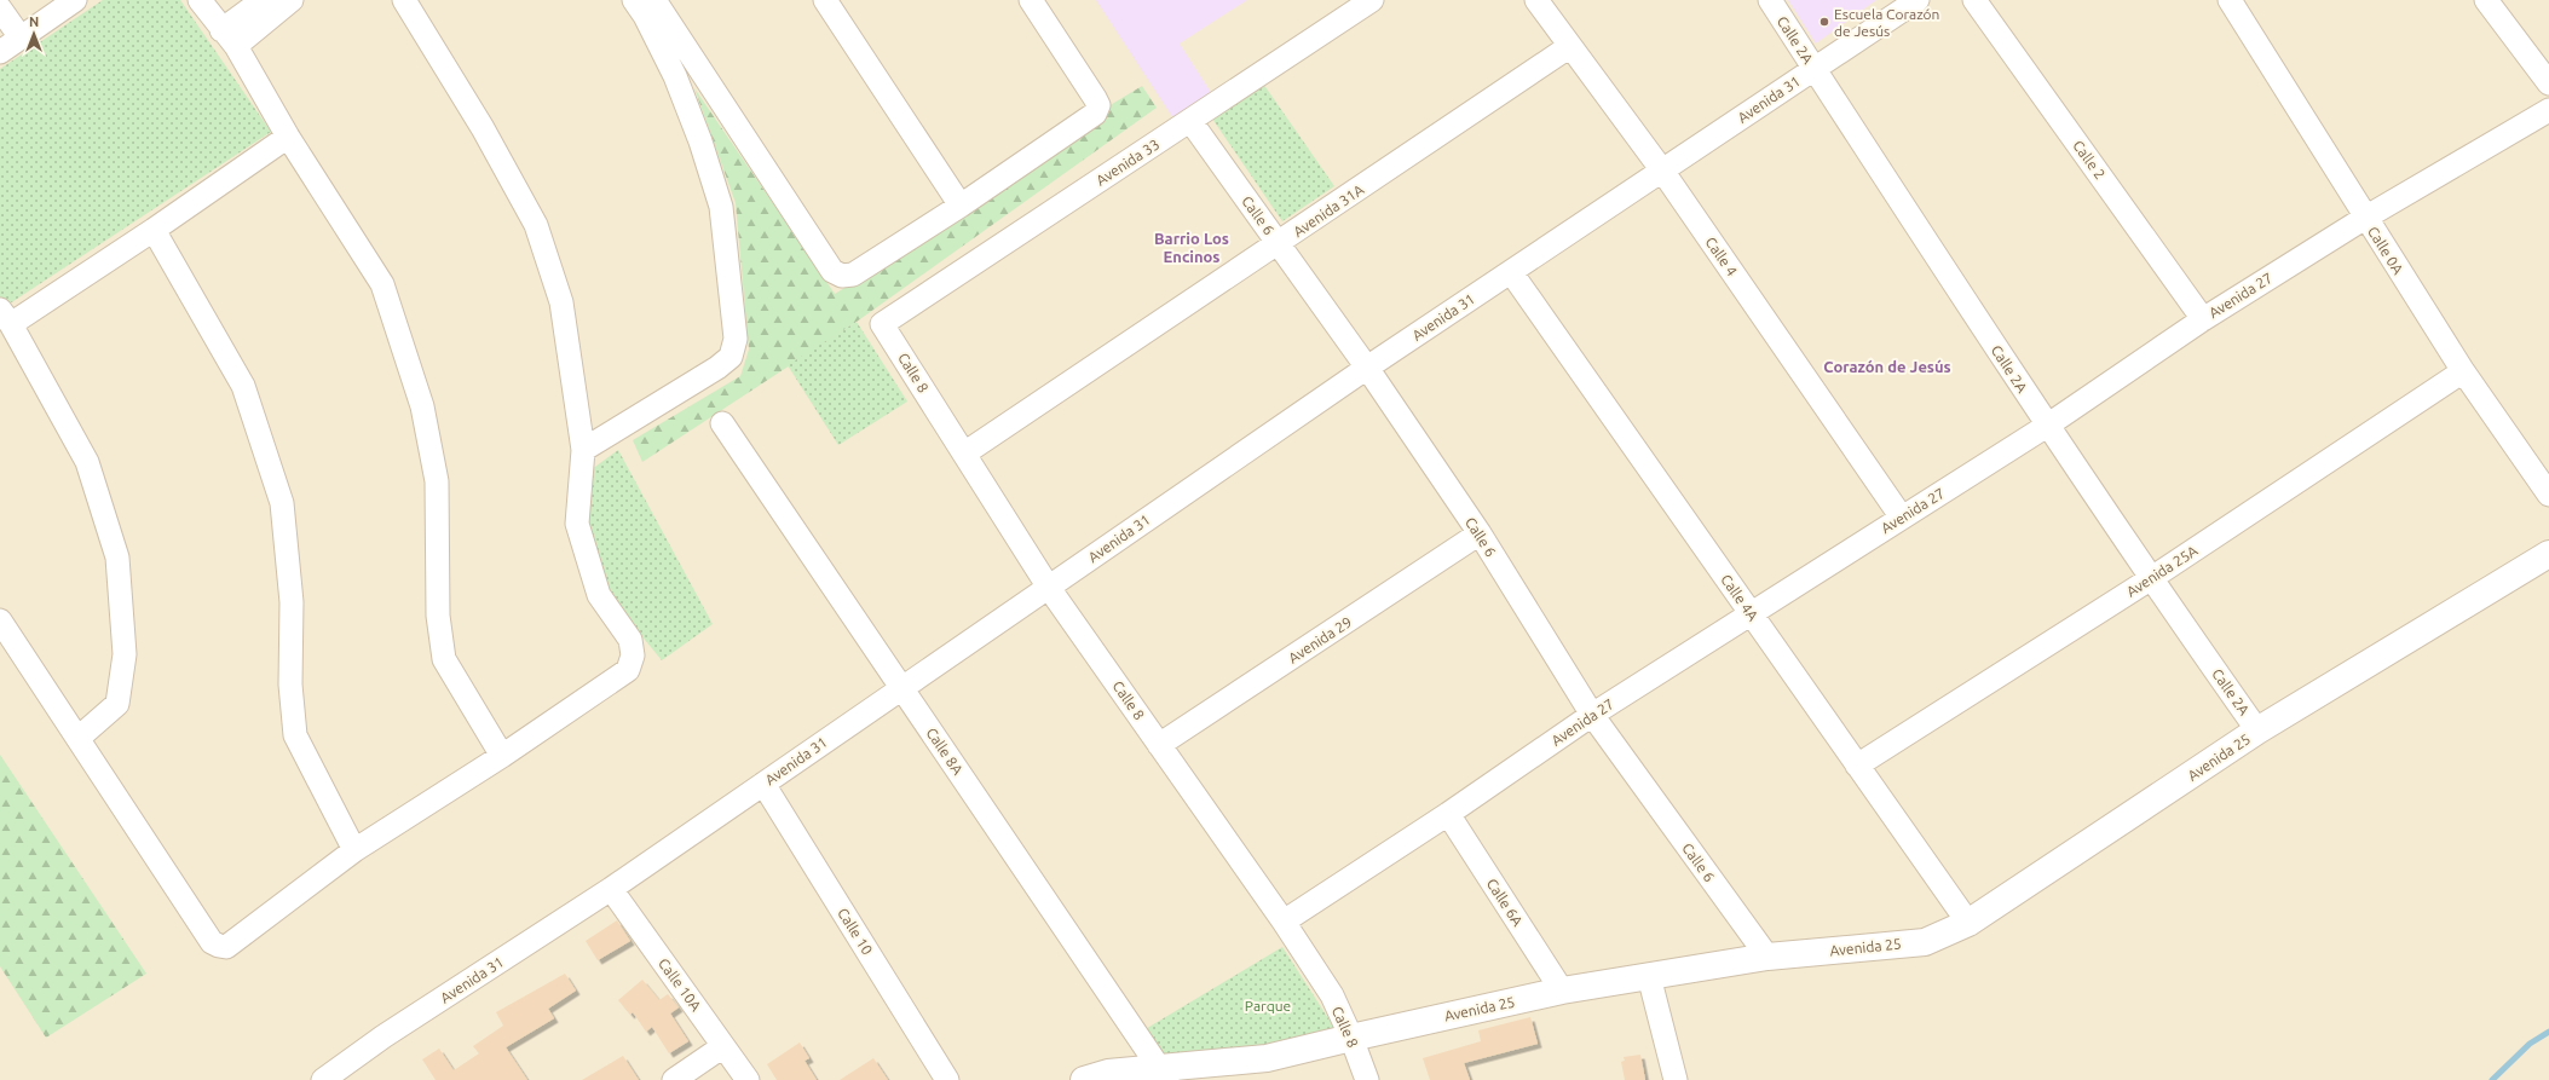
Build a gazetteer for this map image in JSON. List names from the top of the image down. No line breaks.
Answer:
{"streets":{"street":["Calle 2A","Avenida 31","Calle 2","Avenida 33","Avenida 31A","Calle 6","Calle 0A","Calle 4","Avenida 27","Calle 8","Avenida 25A","Calle 4A","Avenida 29","Calle 8A","Avenida 25","Calle 6A","Calle 10","Calle 10A"]},"crossings":[["Calle 2A","Avenida 31"],["Calle 2A","Avenida 27"],["Calle 2A","Avenida 25A"],["Calle 2A","Avenida 25"],["Avenida 31","Calle 6"],["Avenida 31","Calle 4"],["Avenida 31","Calle 8"],["Avenida 31","Calle 4A"],["Avenida 31","Calle 8A"],["Avenida 31","Calle 10"],["Avenida 31","Calle 10A"],["Calle 2","Avenida 27"],["Avenida 33","Calle 6"],["Avenida 33","Calle 8"],["Avenida 31A","Calle 6"],["Avenida 31A","Calle 4"],["Avenida 31A","Calle 8"],["Calle 6","Avenida 27"],["Calle 6","Avenida 29"],["Calle 6","Avenida 25"],["Calle 0A","Avenida 27"],["Calle 0A","Avenida 25A"],["Calle 4","Avenida 27"],["Avenida 27","Calle 8"],["Avenida 27","Calle 4A"],["Avenida 27","Calle 6A"],["Calle 8","Avenida 29"],["Calle 8","Avenida 25"],["Avenida 25A","Calle 4A"],["Calle 4A","Avenida 25"],["Calle 8A","Avenida 25"],["Avenida 25","Calle 6A"]],"districts":["Barrio Los Encinos","Corazón de Jesús"],"parks":["Parque"],"places":["Escuela Corazón de Jesús"],"north":"top"}
